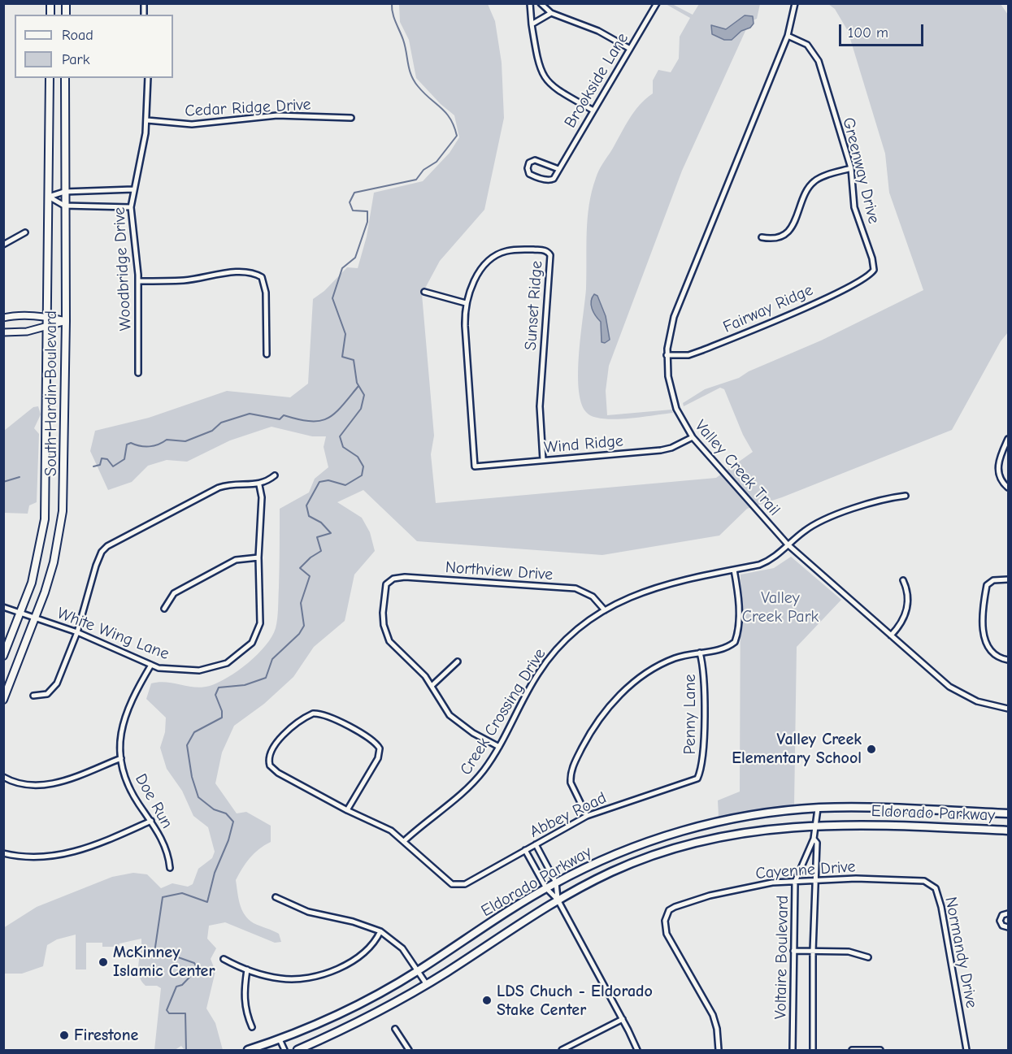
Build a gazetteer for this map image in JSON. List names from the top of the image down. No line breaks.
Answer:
{"streets":{"main road":["South Hardin Boulevard","Eldorado Parkway"],"street":["Brookside Lane","Cedar Ridge Drive","Greenway Drive","Woodbridge Drive","Sunset Ridge","Fairway Ridge","Wind Ridge","Valley Creek Trail","Northview Drive","White Wing Lane","Creek Crossing Drive","Penny Lane","Doe Run","Abbey Road","Cayenne Drive","Normandy Drive","Voltaire Boulevard"]},"crossings":[["Cedar Ridge Drive","Woodbridge Drive"],["Greenway Drive","Fairway Ridge"],["Greenway Drive","Valley Creek Trail"],["Sunset Ridge","Wind Ridge"],["Fairway Ridge","Valley Creek Trail"],["South Hardin Boulevard","White Wing Lane"],["Wind Ridge","Valley Creek Trail"],["Valley Creek Trail","Creek Crossing Drive"],["Northview Drive","Creek Crossing Drive"],["White Wing Lane","Doe Run"],["Creek Crossing Drive","Abbey Road"],["Penny Lane","Abbey Road"],["Eldorado Parkway","Voltaire Boulevard"],["Cayenne Drive","Normandy Drive"],["Cayenne Drive","Voltaire Boulevard"]],"parks":["Valley Creek Park"],"places":["Valley Creek Elementary School","McKinney Islamic Center","LDS Chuch - Eldorado Stake Center","Firestone"],"legend":["Road","Park"],"scale_bar":"100 m"}
